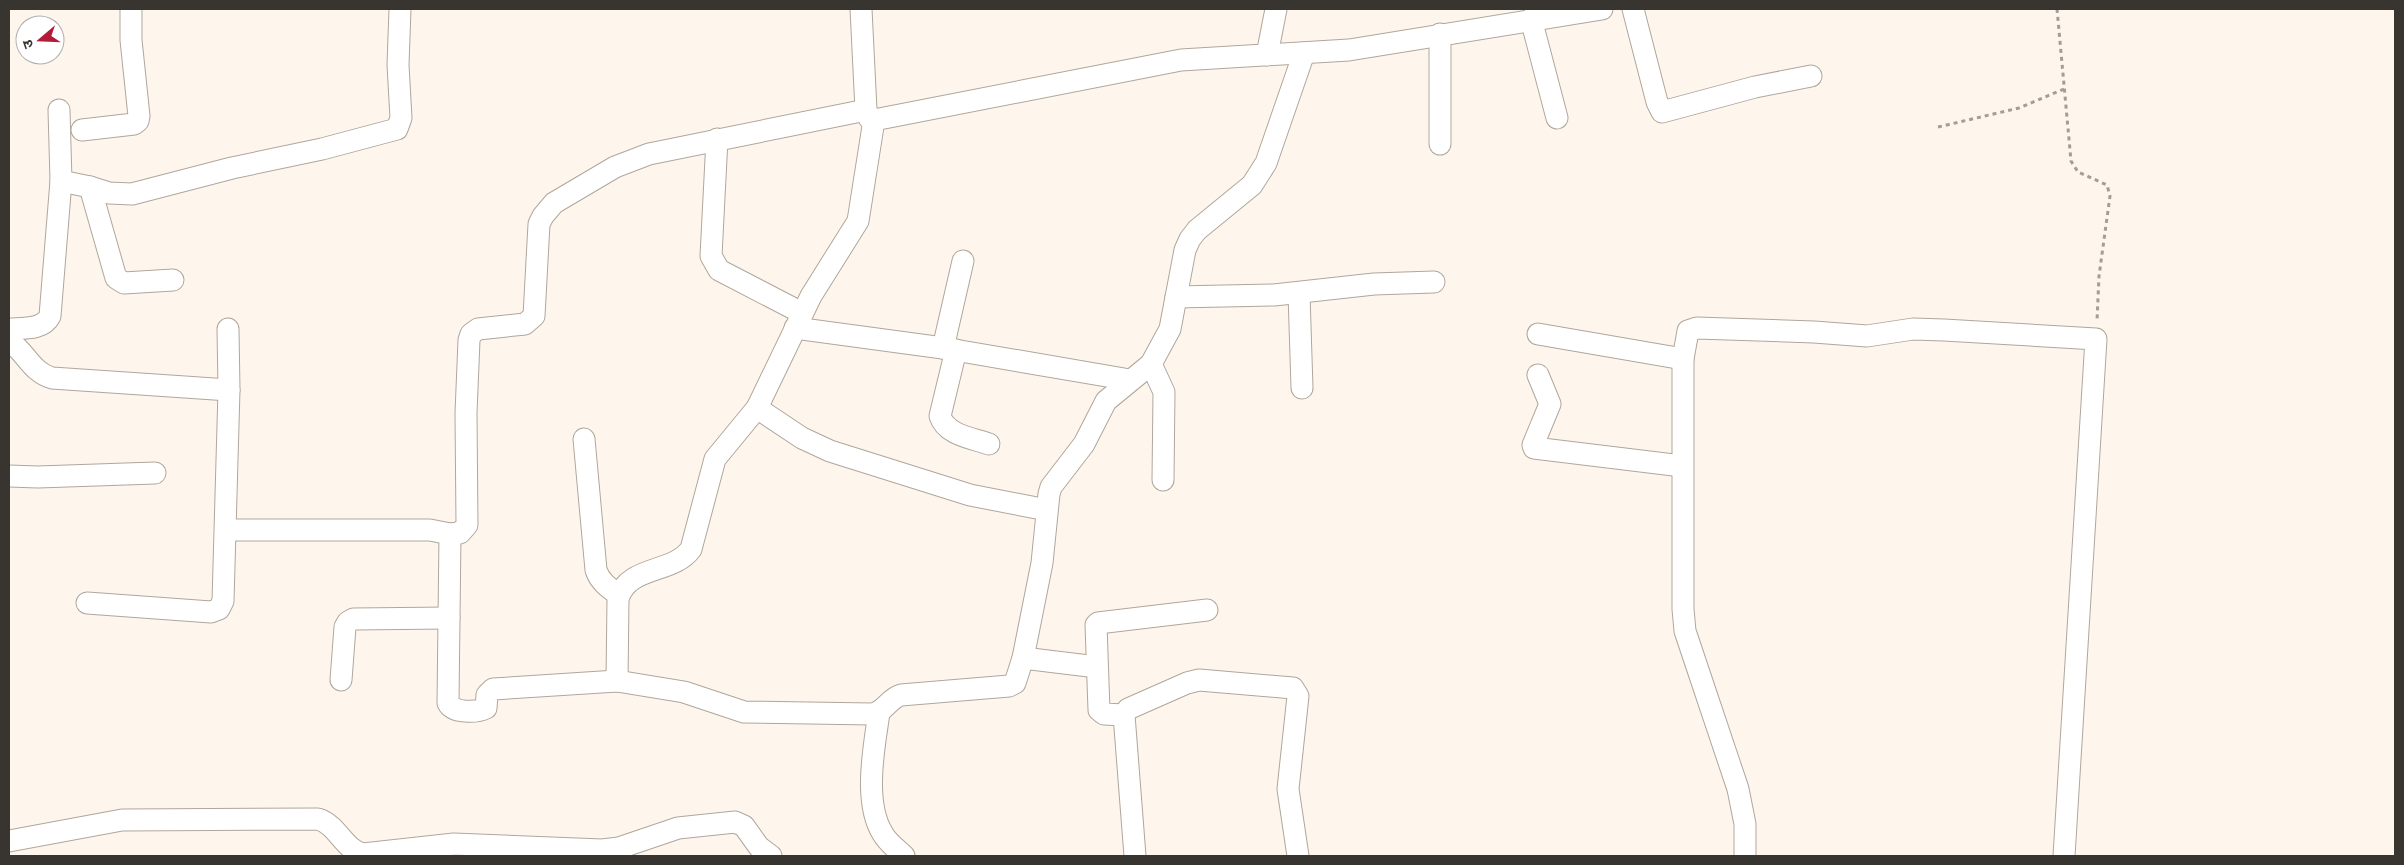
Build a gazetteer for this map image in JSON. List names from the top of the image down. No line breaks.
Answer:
{"north":"left"}
